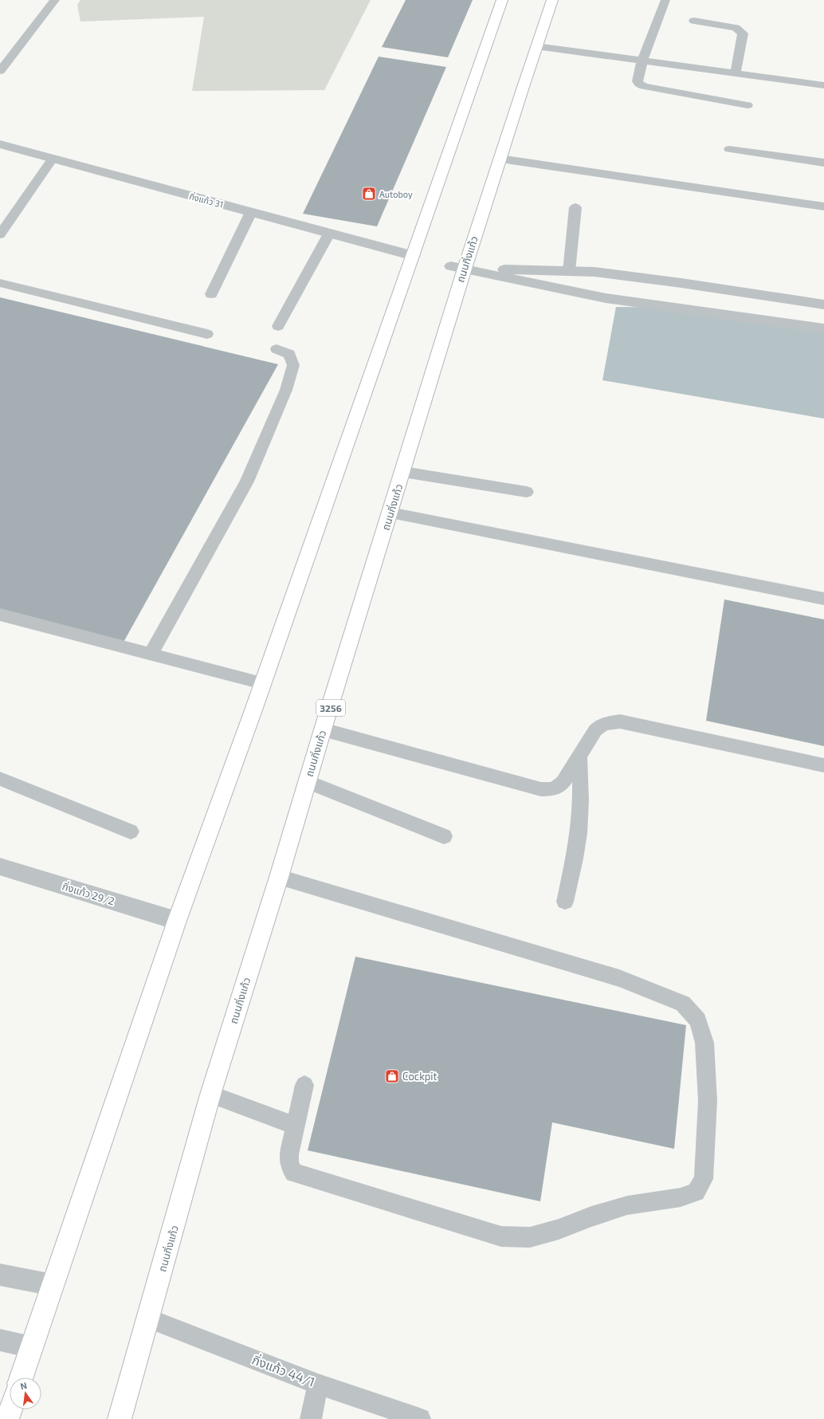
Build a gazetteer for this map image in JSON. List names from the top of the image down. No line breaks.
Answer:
{"streets":{"main road":["ถนนกิ่งแก้ว","3256"],"street":["กิ่งแก้ว 31","กิ่งแก้ว 29/2"],"lane":["กิ่งแก้ว 44/1"]},"crossings":[["ถนนกิ่งแก้ว","กิ่งแก้ว 44/1"]],"places":{"shop":["Autoboy","Cockpit"]},"north":"top"}
